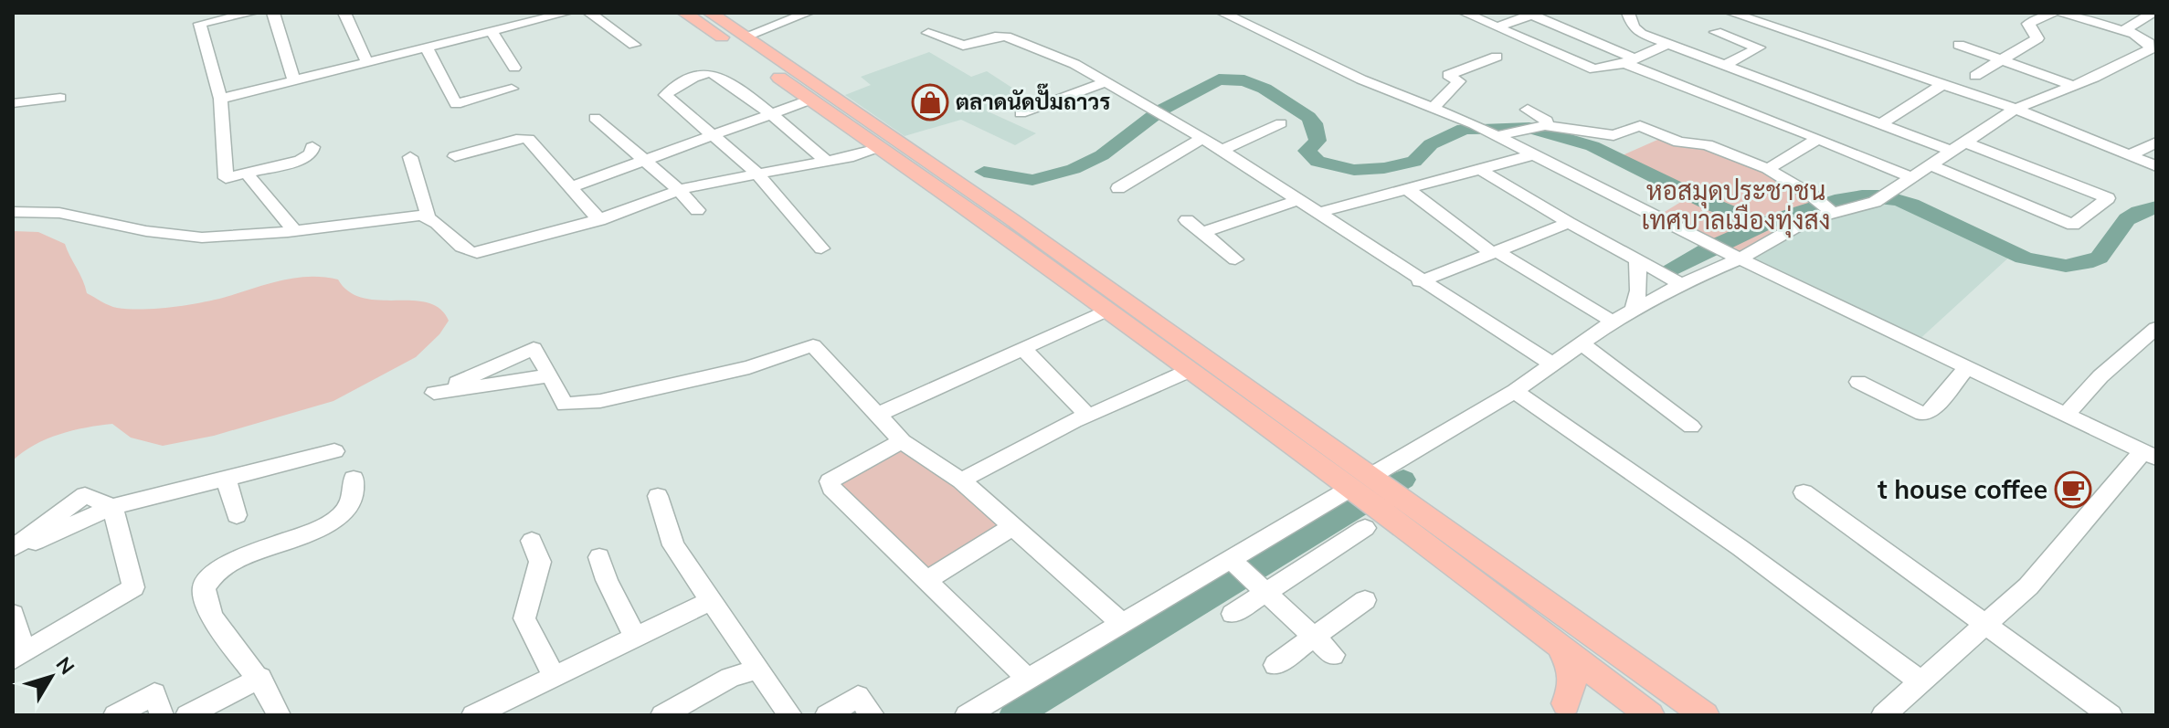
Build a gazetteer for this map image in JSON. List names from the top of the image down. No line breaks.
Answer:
{"parks":["หอสมุดประชาชน เทศบาลเมืองทุ่งสง"],"places":{"shop":["ตลาดนัดปั๊มถาวร"],"cafe":["t house coffee"]},"north":"top right"}
